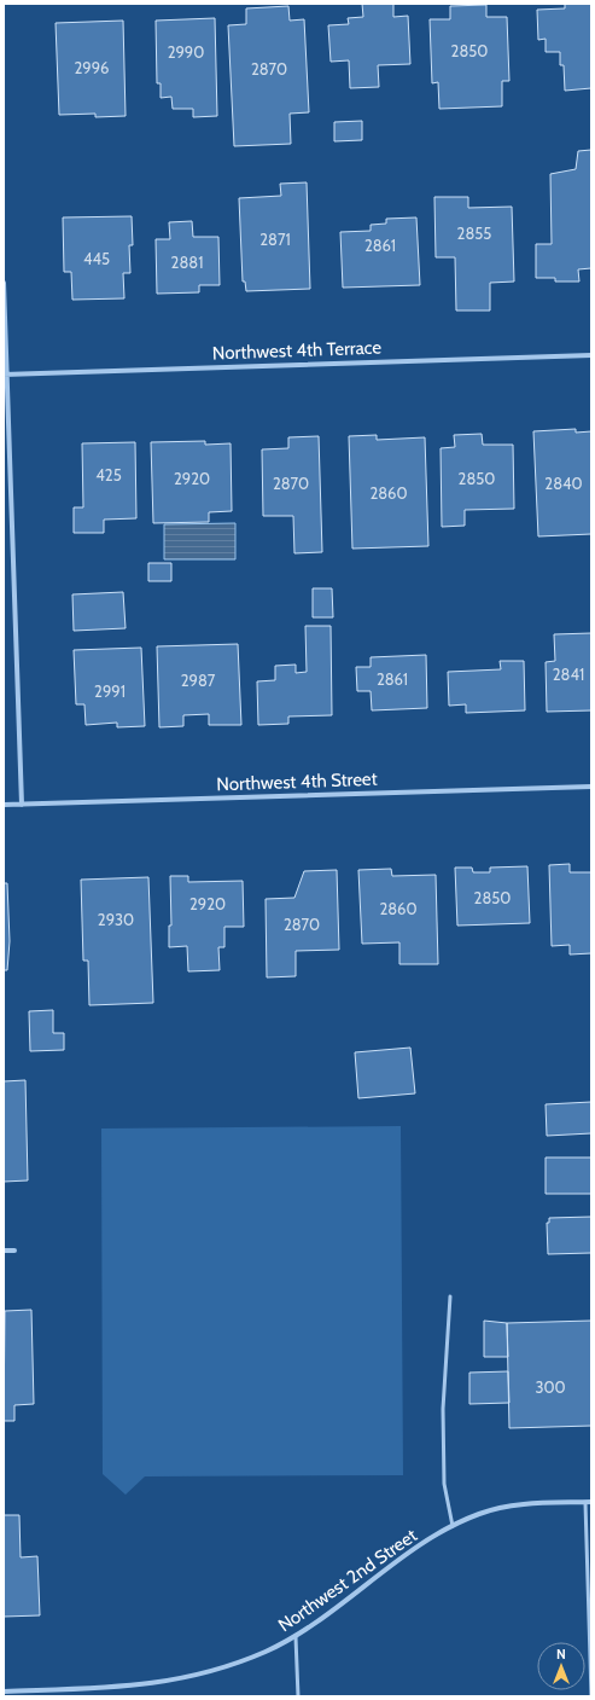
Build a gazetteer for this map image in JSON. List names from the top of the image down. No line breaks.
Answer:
{"streets":{"street":["Northwest 4th Terrace","Northwest 4th Street","Northwest 2nd Street"]},"house_numbers":["2850","2990","2996","2870","2855","2871","2861","445","2881","425","2920","2850","2870","2840","2860","2841","2861","2987","2991","2850","2920","2860","2930","2870","300"],"north":"top"}
